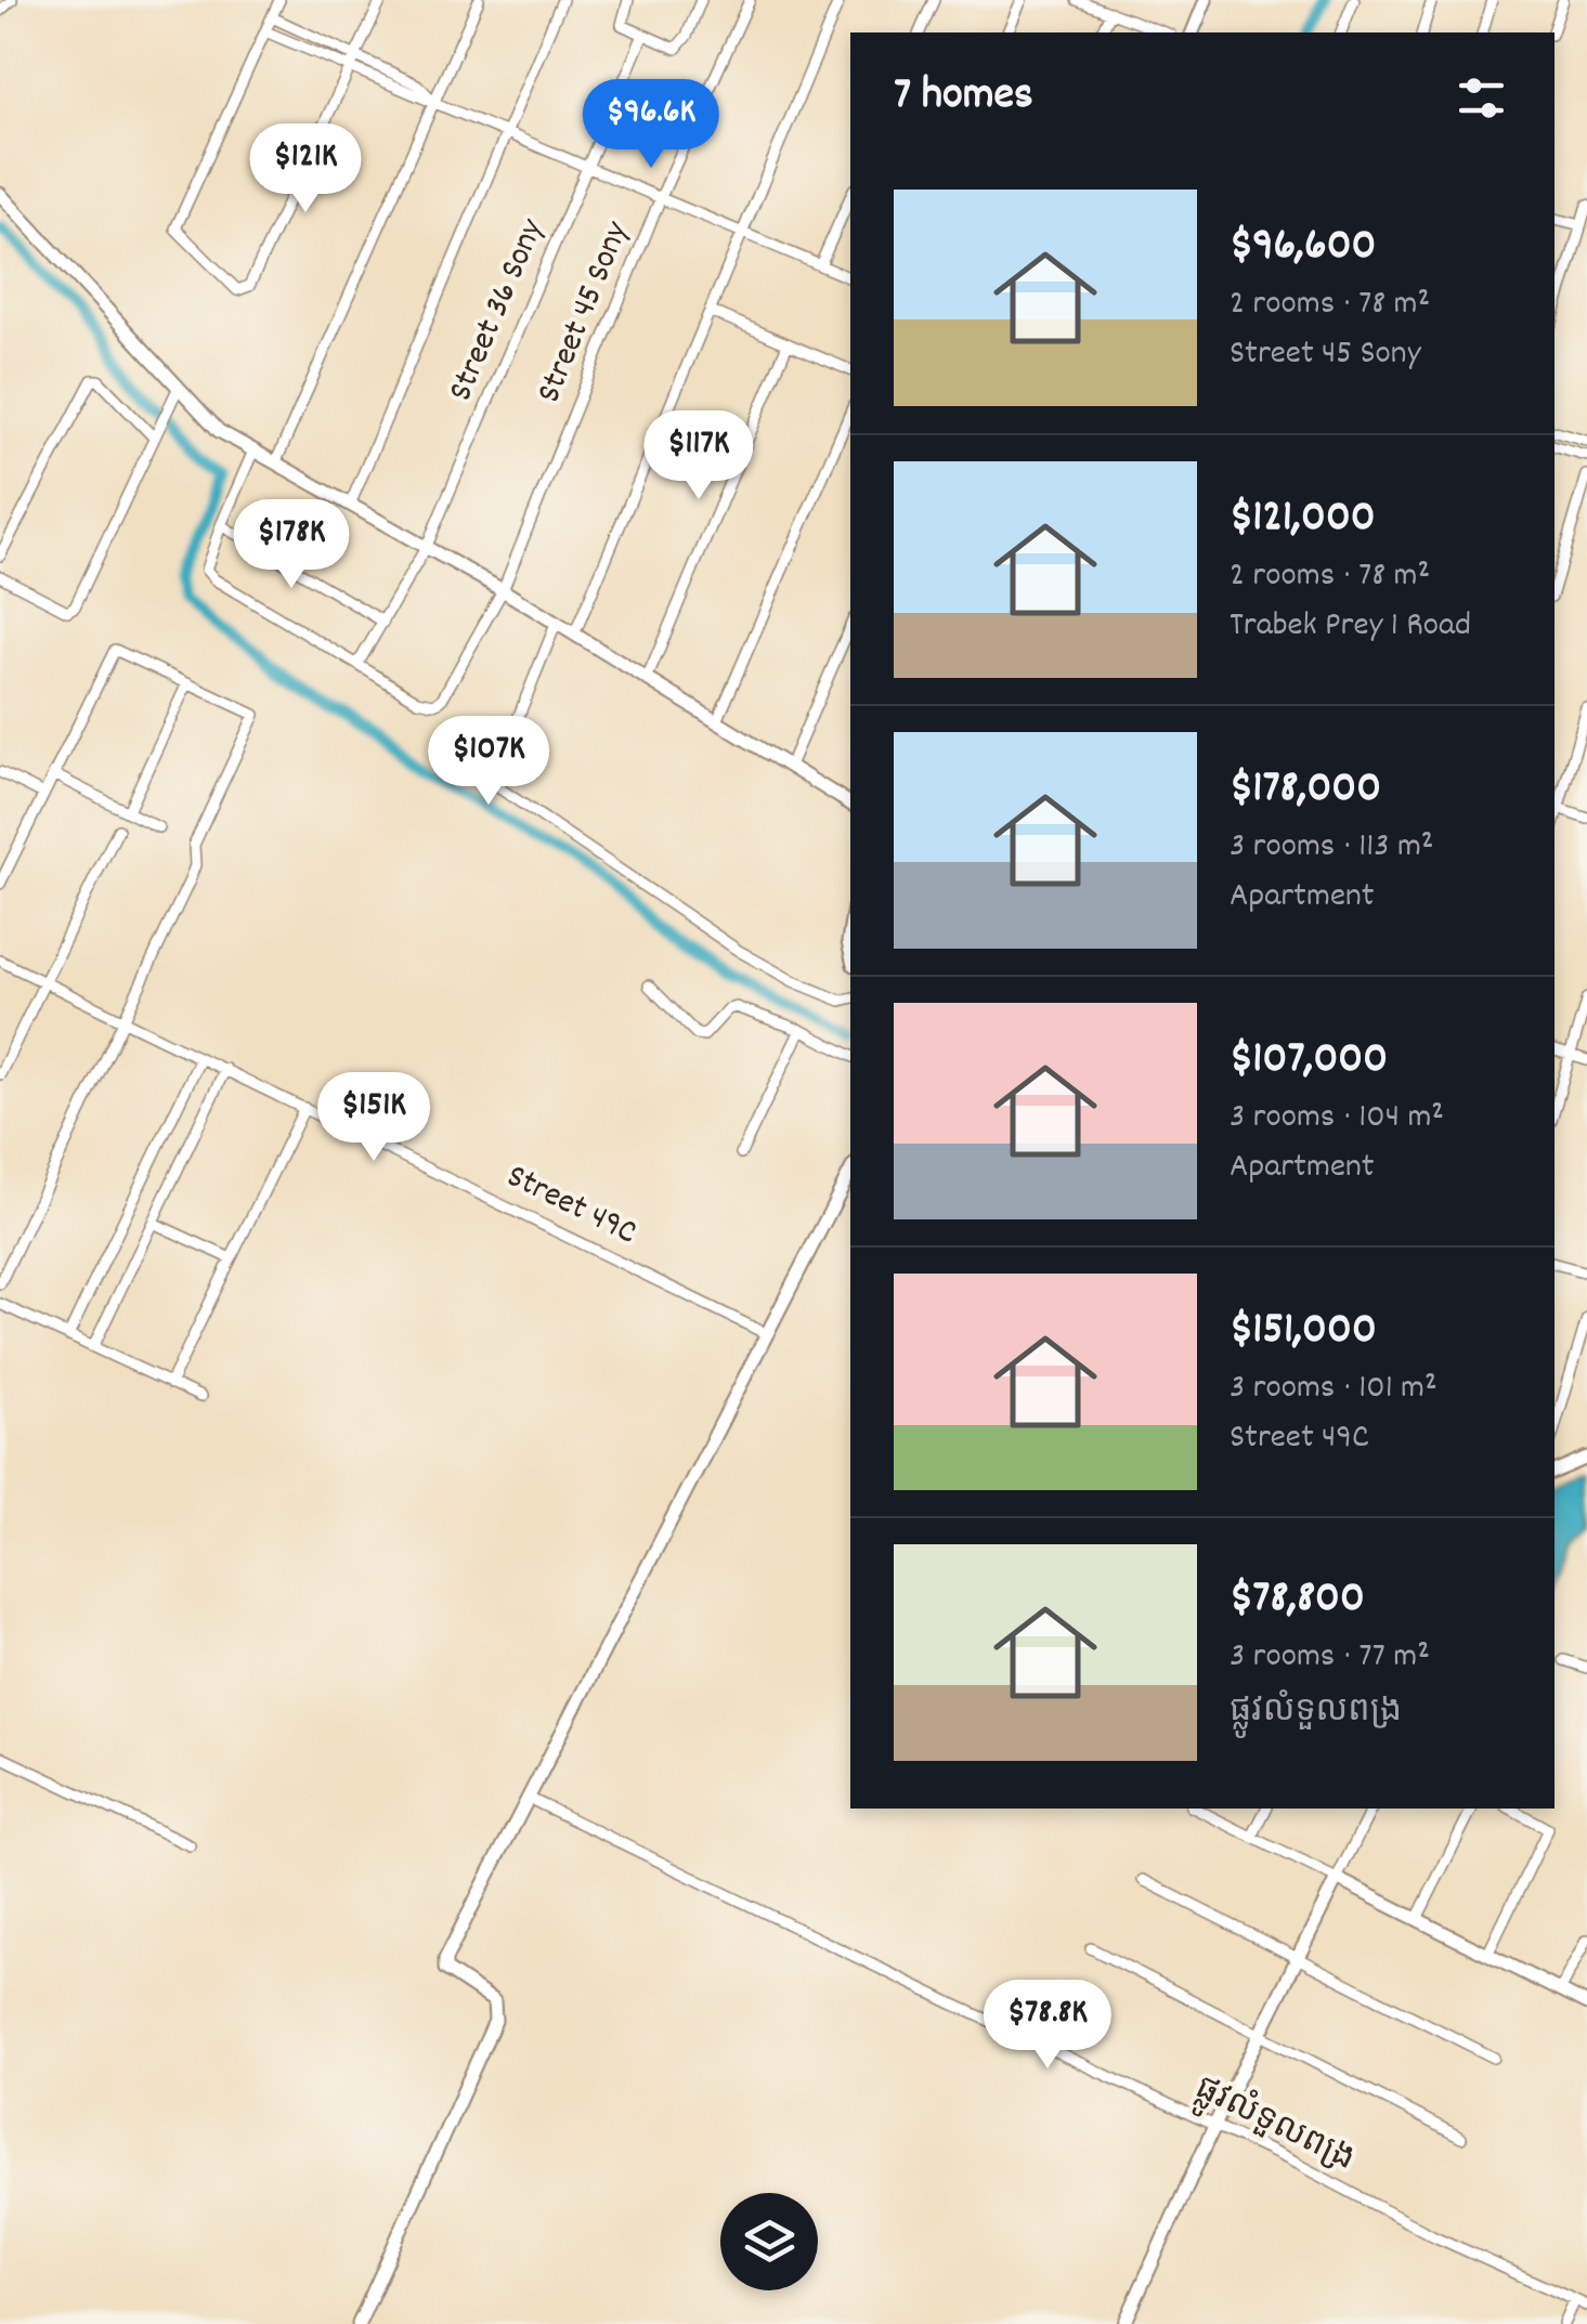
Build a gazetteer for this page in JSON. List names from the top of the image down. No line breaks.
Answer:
{"streets":{"street":["Street 36 Sony","Street 45 Sony","Street 49C","ផ្លូវលំទួលពង្រ"]},"crossings":[["Street 36 Sony","Street 45 Sony"]],"page":{"heading":"7 homes","price":["$96.6K","$121K","$117K","$178K","$107K","$151K","$78.8K"],"list":[{"name":"$96,600","note":"2 rooms · 78 m² · Street 45 Sony"},{"name":"$121,000","note":"2 rooms · 78 m² · Trabek Prey 1 Road"},{"name":"$178,000","note":"3 rooms · 113 m² · Apartment"},{"name":"$107,000","note":"3 rooms · 104 m² · Apartment"},{"name":"$151,000","note":"3 rooms · 101 m² · Street 49C"},{"name":"$78,800","note":"3 rooms · 77 m² · ផ្លូវលំទួលពង្រ"}]}}
